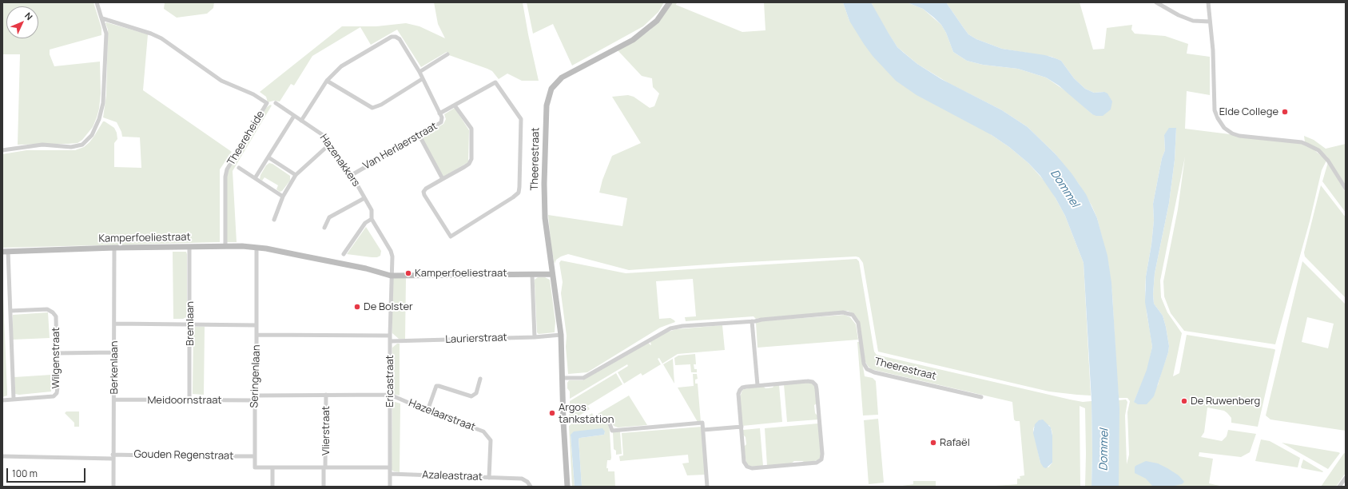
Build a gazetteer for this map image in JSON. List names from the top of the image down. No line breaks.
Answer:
{"streets":{"main road":["Theerestraat","Kamperfoeliestraat"],"street":["Theereheide","Van Herlaerstraat","Hazenakkers","Bremlaan","Laurierstraat","Wilgenstraat","Berkenlaan","Seringenlaan","Ericastraat","Meidoornstraat","Hazelaarstraat","Vlierstraat","Gouden Regenstraat","Azaleastraat"]},"crossings":[["Theereheide","Kamperfoeliestraat"],["Van Herlaerstraat","Hazenakkers"],["Theerestraat","Kamperfoeliestraat"],["Theerestraat","Laurierstraat"],["Hazenakkers","Kamperfoeliestraat"],["Hazenakkers","Ericastraat"],["Kamperfoeliestraat","Bremlaan"],["Kamperfoeliestraat","Berkenlaan"],["Kamperfoeliestraat","Seringenlaan"],["Kamperfoeliestraat","Ericastraat"],["Bremlaan","Meidoornstraat"],["Laurierstraat","Ericastraat"],["Berkenlaan","Meidoornstraat"],["Berkenlaan","Gouden Regenstraat"],["Seringenlaan","Meidoornstraat"],["Seringenlaan","Gouden Regenstraat"],["Ericastraat","Hazelaarstraat"],["Ericastraat","Azaleastraat"],["Hazelaarstraat","Azaleastraat"]],"water":["Dommel"],"places":["Elde College","Kamperfoeliestraat","De Bolster","De Ruwenberg","Argos tankstation","Rafaël"],"scale_bar":"100 m","north":"top right"}
